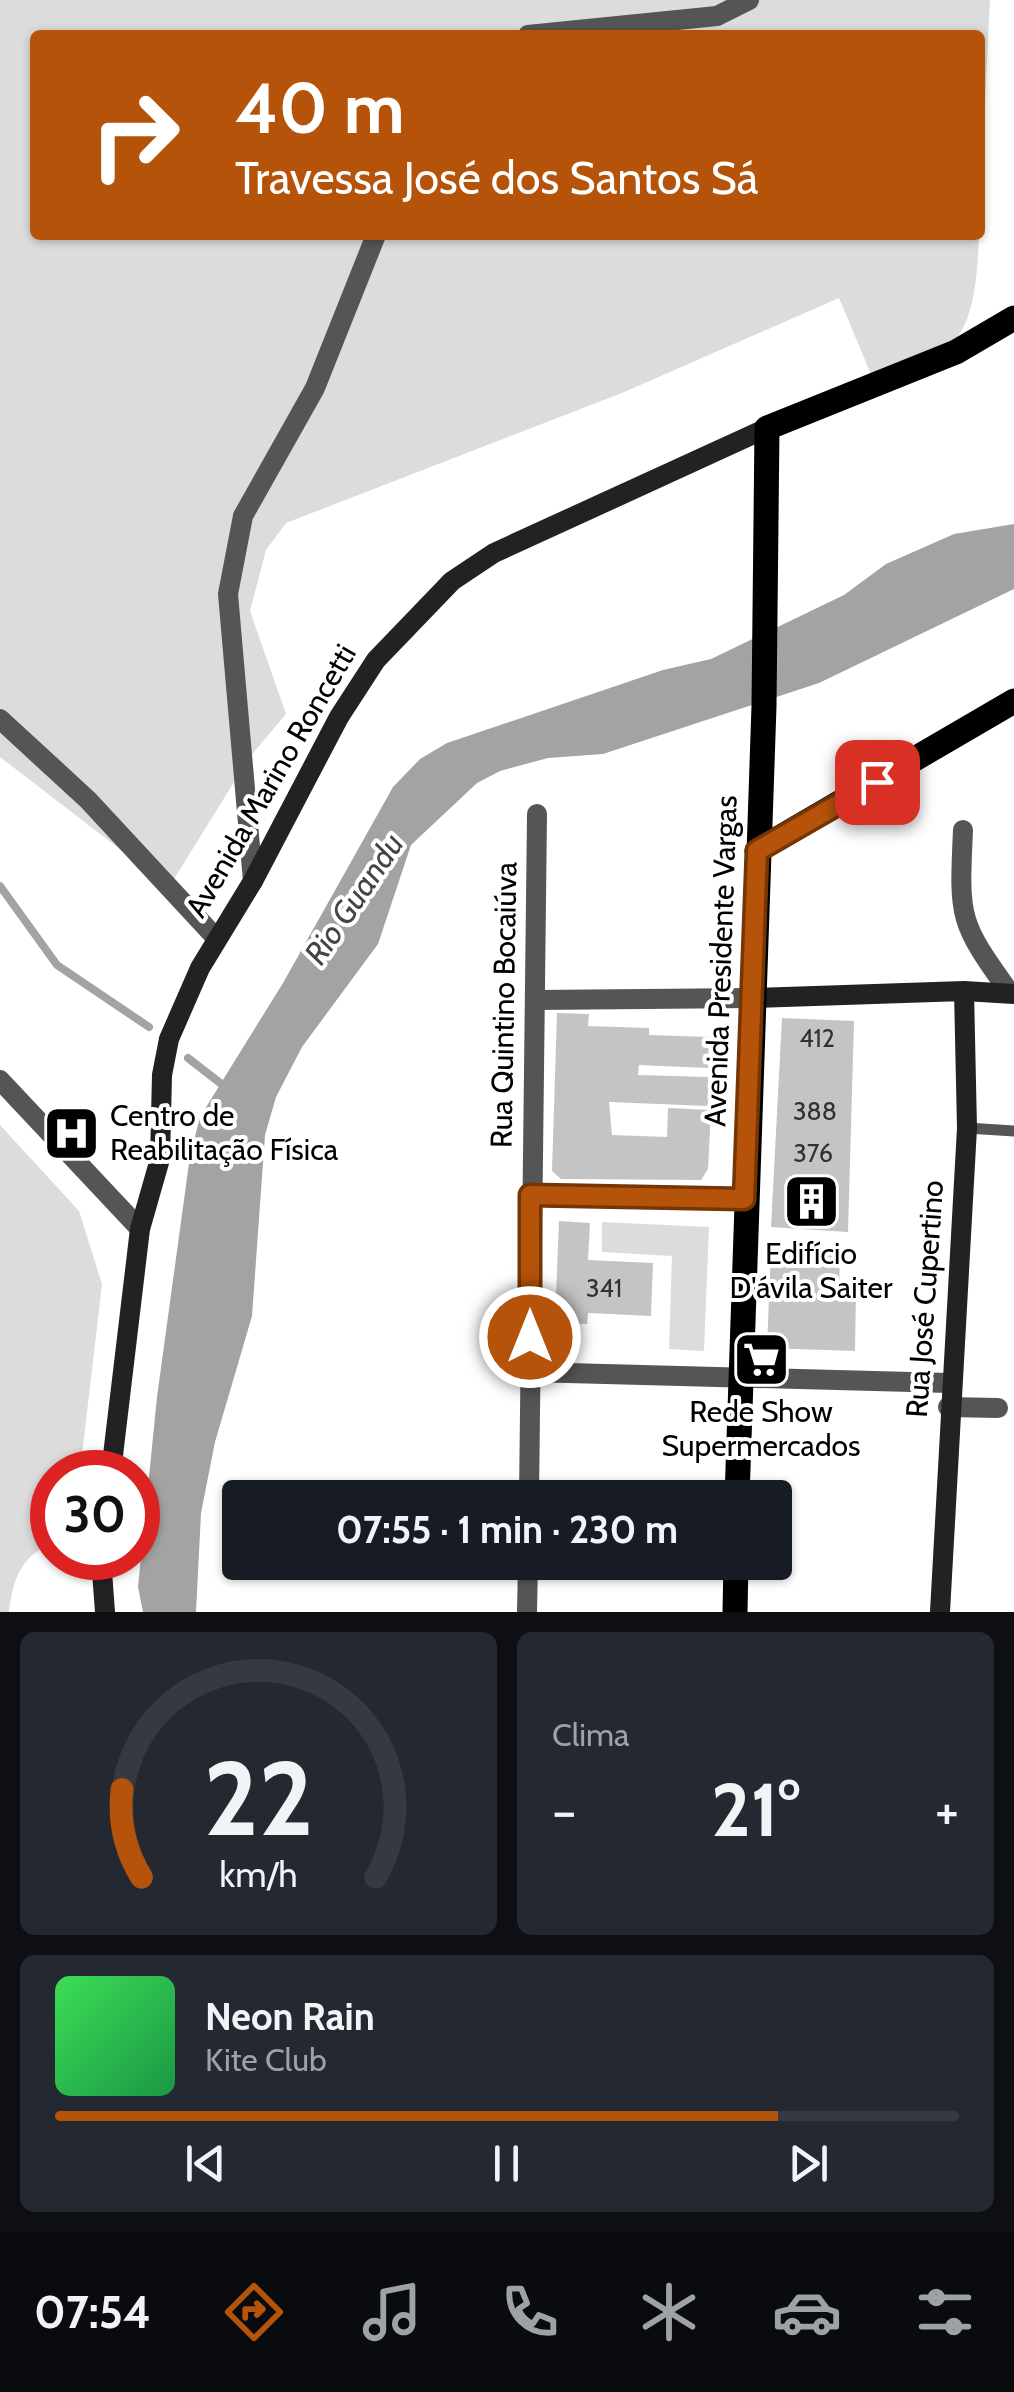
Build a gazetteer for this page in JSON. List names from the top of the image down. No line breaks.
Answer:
{"streets":{"main road":["Avenida Marino Roncetti","Avenida Presidente Vargas"],"street":["Rua Quintino Bocaiúva","Rua José Cupertino"]},"crossings":[["Avenida Marino Roncetti","Avenida Presidente Vargas"]],"water":["Rio Guandu"],"places":{"hospital":["Centro de Reabilitação Física"],"building":["Edifício D'ávila Saiter"],"supermarket":["Rede Show Supermercados"]},"house_numbers":["412","388","376","341"],"page":{"turn":["40 m","Travessa José dos Santos Sá"],"limit":"30","trip":"07:55 · 1 min · 230 m","tile":"Clima","heat":["−","21°","+"],"song":["Neon Rain","Kite Club"],"tabs":"07:54","gauge":["22","km/h"]}}
